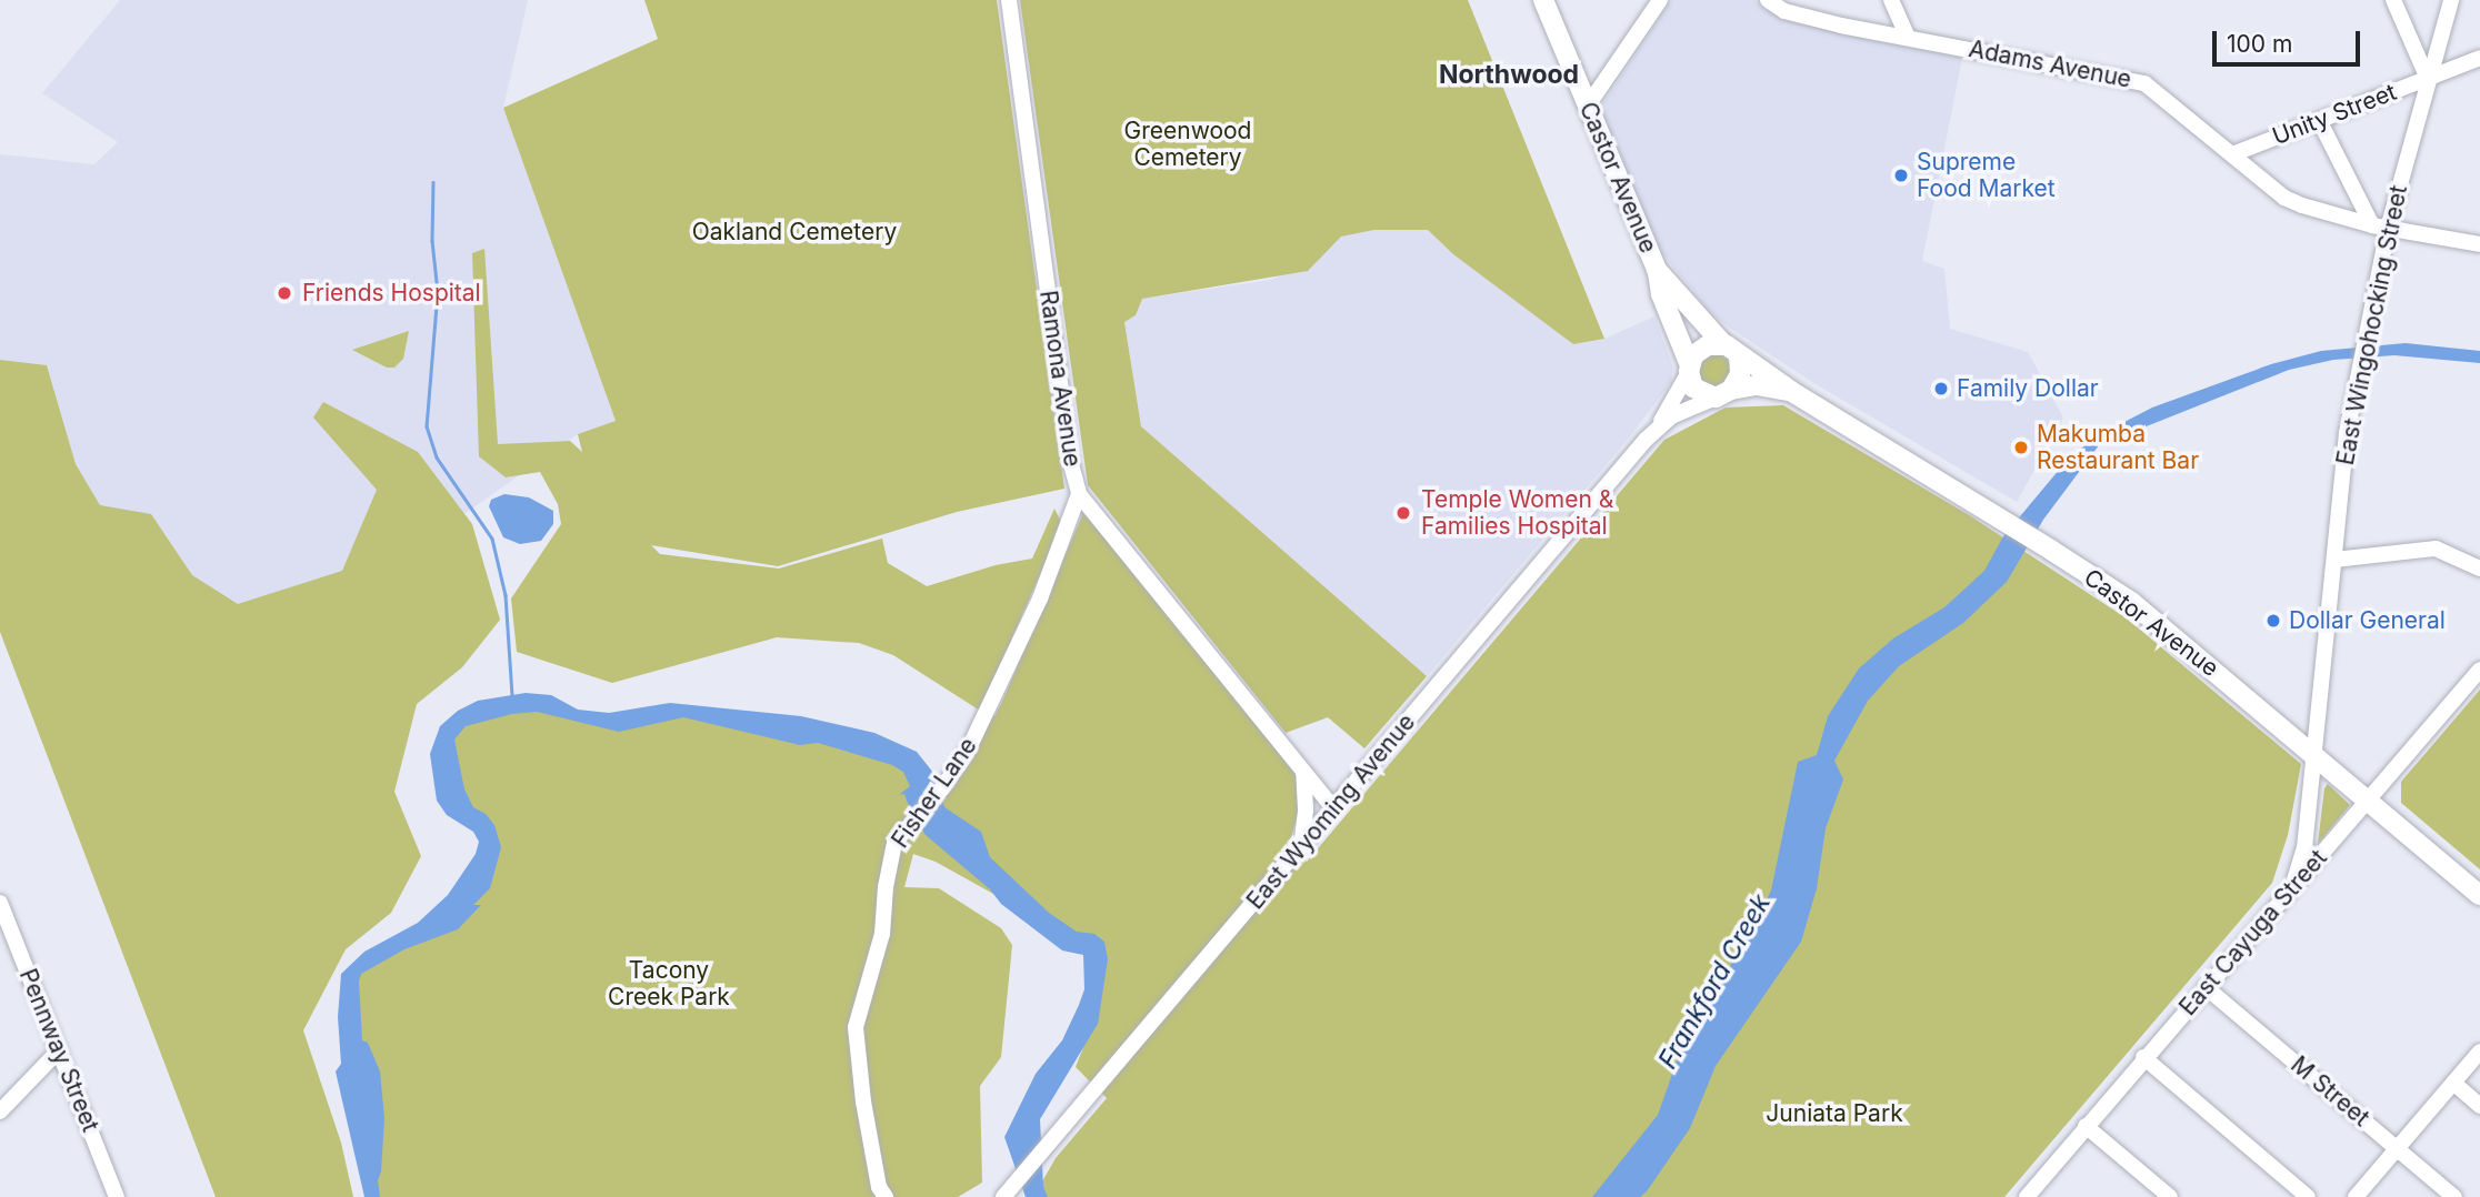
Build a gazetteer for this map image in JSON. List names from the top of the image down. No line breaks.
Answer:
{"streets":{"main road":["Castor Avenue"],"street":["Adams Avenue","Unity Street","East Wingohocking Street","Ramona Avenue","Fisher Lane","East Wyoming Avenue","East Cayuga Street","Pennway Street","M Street"]},"crossings":[["Adams Avenue","Unity Street"],["Adams Avenue","East Wingohocking Street"],["Unity Street","East Wingohocking Street"],["Castor Avenue","East Wingohocking Street"],["Castor Avenue","East Wyoming Avenue"],["Castor Avenue","East Cayuga Street"],["East Wingohocking Street","East Cayuga Street"],["Ramona Avenue","Fisher Lane"],["Ramona Avenue","East Wyoming Avenue"],["East Cayuga Street","M Street"]],"districts":["Northwood"],"water":["Frankford Creek"],"parks":["Greenwood Cemetery","Oakland Cemetery","Tacony Creek Park","Juniata Park"],"places":["Supreme Food Market","Friends Hospital","Family Dollar","Makumba Restaurant Bar","Temple Women & Families Hospital","Dollar General"],"scale_bar":"100 m"}
